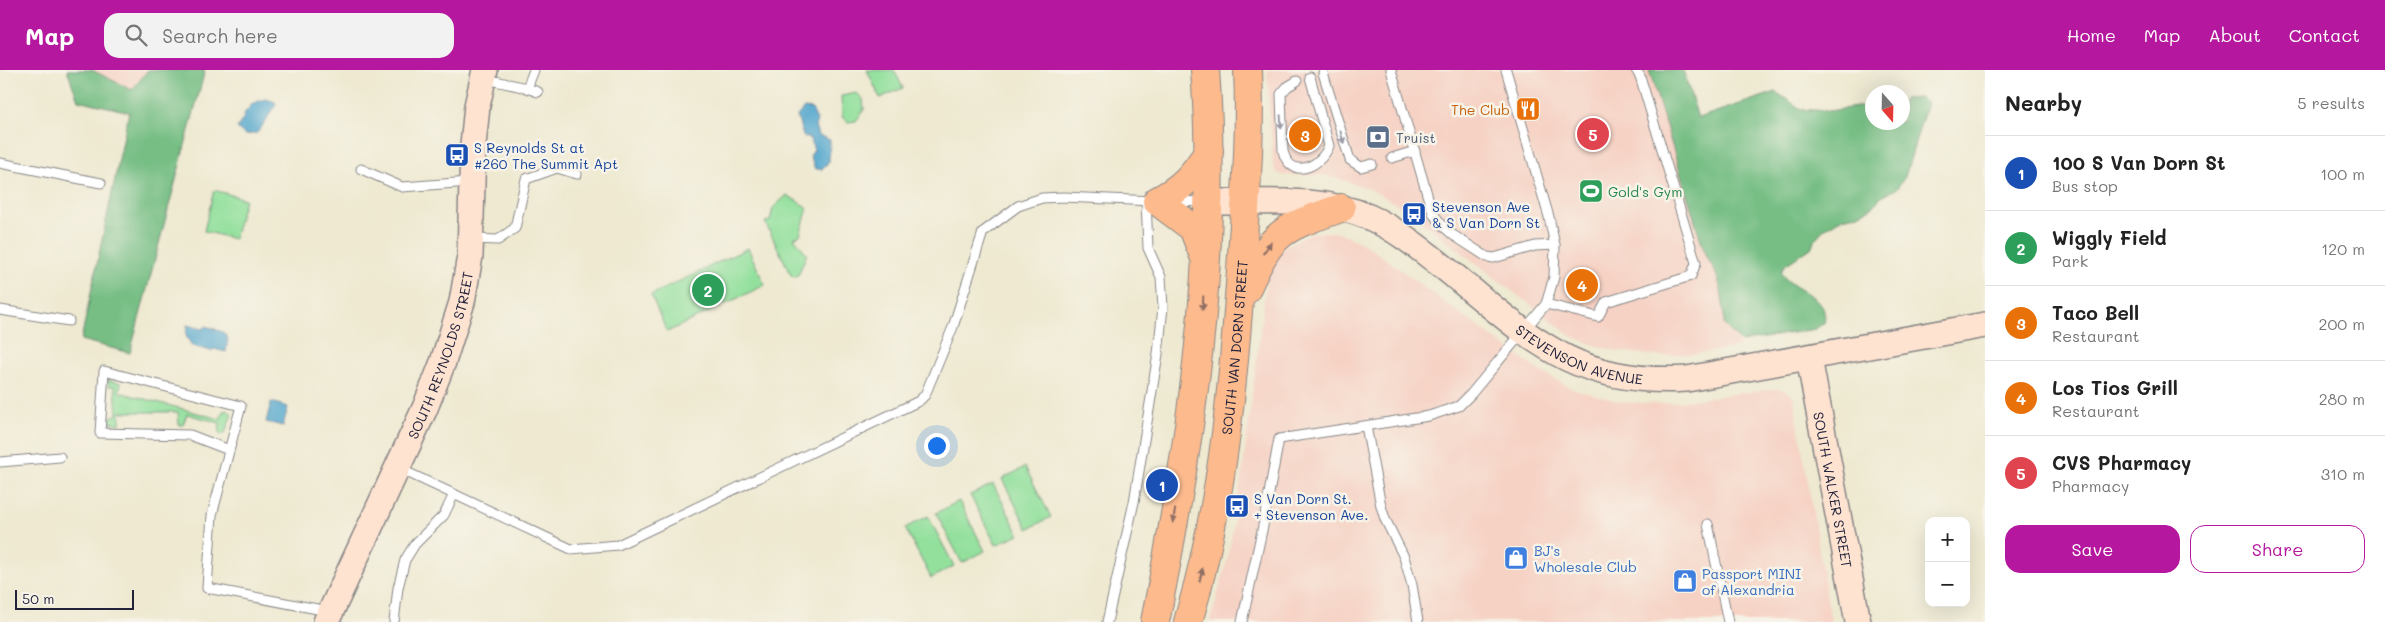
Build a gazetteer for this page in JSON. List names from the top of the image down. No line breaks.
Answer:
{"streets":{"main road":["SOUTH VAN DORN STREET"],"street":["STEVENSON AVENUE","SOUTH REYNOLDS STREET","SOUTH WALKER STREET"]},"crossings":[["SOUTH VAN DORN STREET","STEVENSON AVENUE"],["STEVENSON AVENUE","SOUTH WALKER STREET"]],"places":{"restaurant":["The Club"],"bank":["Truist"],"bus stop":["S Reynolds St at #260 The Summit Apt","Stevenson Ave & S Van Dorn St","S Van Dorn St. + Stevenson Ave."],"sports":["Gold's Gym"],"shop":["BJ's Wholesale Club","Passport MINI of Alexandria"]},"scale_bar":"50 m","north":"bottom","page":{"header":"Map","search":"Search here","nav":["Home","Map","About","Contact"],"heading":["Nearby","5 results"],"pins":["5","3","4","2","1"],"list":[{"mark":"1","name":"100 S Van Dorn St","note":"Bus stop","value":"100 m"},{"mark":"2","name":"Wiggly Field","note":"Park","value":"120 m"},{"mark":"3","name":"Taco Bell","note":"Restaurant","value":"200 m"},{"mark":"4","name":"Los Tios Grill","note":"Restaurant","value":"280 m"},{"mark":"5","name":"CVS Pharmacy","note":"Pharmacy","value":"310 m"}],"buttons":["Save","Share"],"map_buttons":["+","−"],"scale":"50 m"}}
